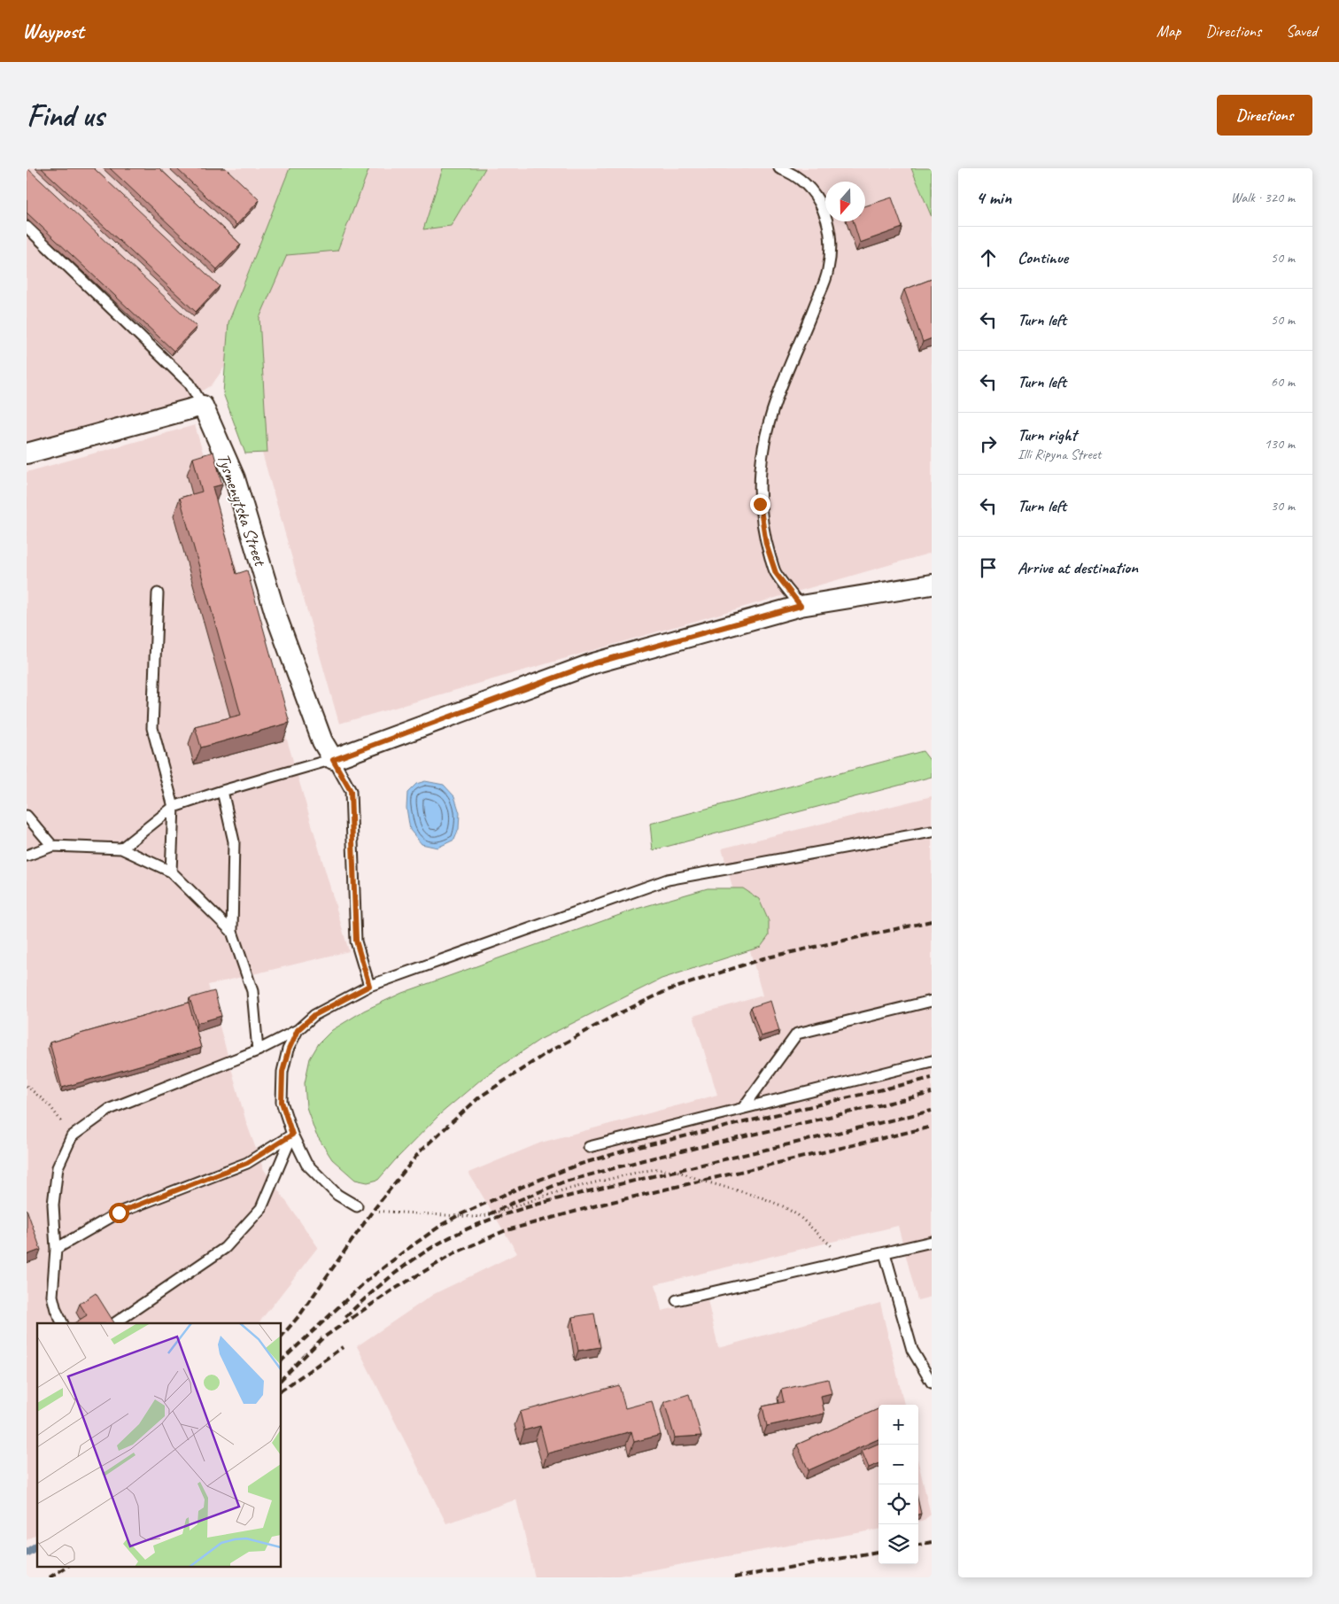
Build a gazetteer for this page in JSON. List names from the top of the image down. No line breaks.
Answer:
{"streets":{"street":["Tysmenytska Street"]},"north":"bottom","page":{"header":"Waypost","nav":["Map","Directions","Saved"],"buttons":"Directions","title":"Find us","heading":["4 min","Walk · 320 m"],"list":[["Continue","50 m"],["Turn left","50 m"],["Turn left","60 m"],["Turn right","Illi Ripyna Street","130 m"],["Turn left","30 m"],"Arrive at destination"],"map_buttons":["+","−"]}}
